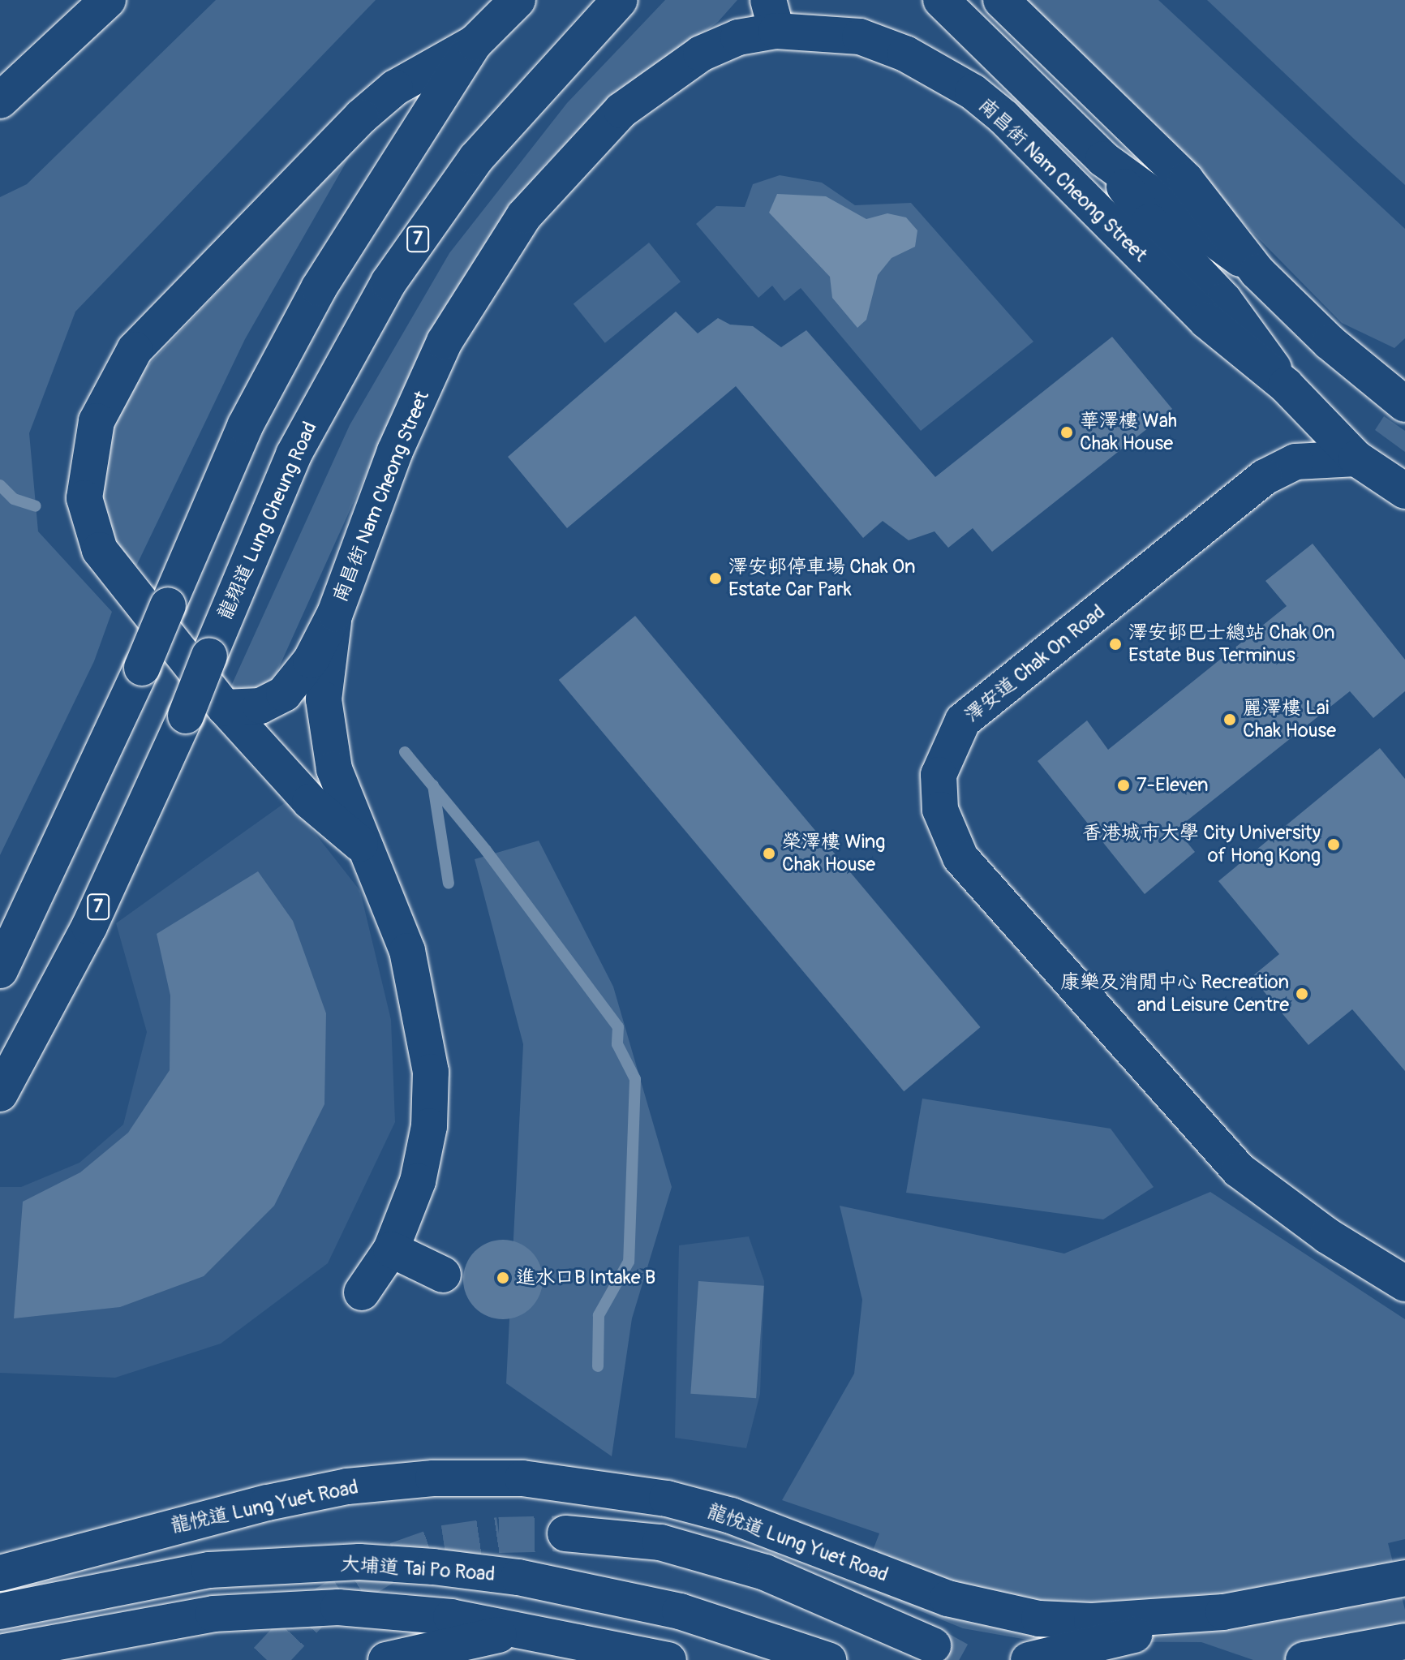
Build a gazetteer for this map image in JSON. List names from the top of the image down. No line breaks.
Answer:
{"streets":{"main road":["南昌街 Nam Cheong Street","7","龍翔道 Lung Cheung Road","澤安道 Chak On Road","龍悅道 Lung Yuet Road","大埔道 Tai Po Road"]},"crossings":[["南昌街 Nam Cheong Street","澤安道 Chak On Road"]],"places":["華澤樓 Wah Chak House","澤安邨停車場 Chak On Estate Car Park","澤安邨巴士總站 Chak On Estate Bus Terminus","麗澤樓 Lai Chak House","7-Eleven","香港城市大學 City University of Hong Kong","榮澤樓 Wing Chak House","康樂及消閒中心 Recreation and Leisure Centre","進水口B Intake B"]}
